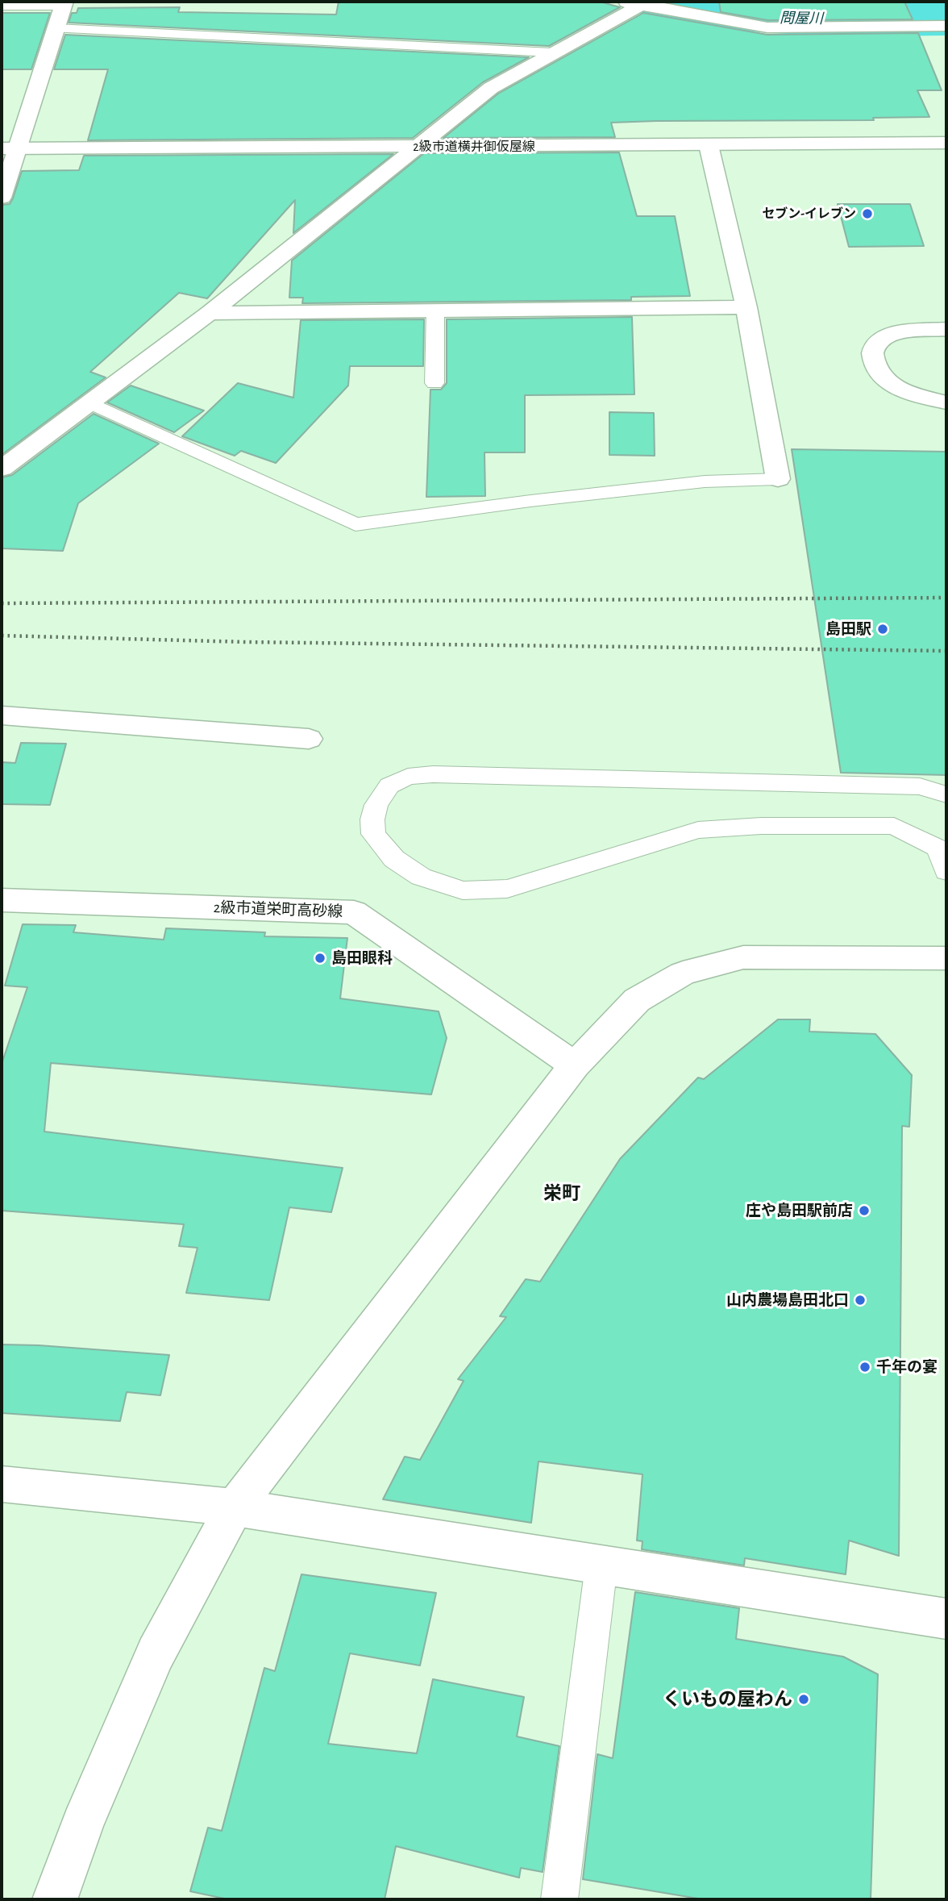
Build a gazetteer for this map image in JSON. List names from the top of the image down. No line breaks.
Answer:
{"streets":{"street":["2級市道横井御仮屋線","2級市道栄町高砂線"]},"districts":["栄町"],"water":["問屋川"],"places":["セブン-イレブン","島田駅","島田眼科","庄や島田駅前店","山内農場島田北口","千年の宴","くいもの屋わん"]}
